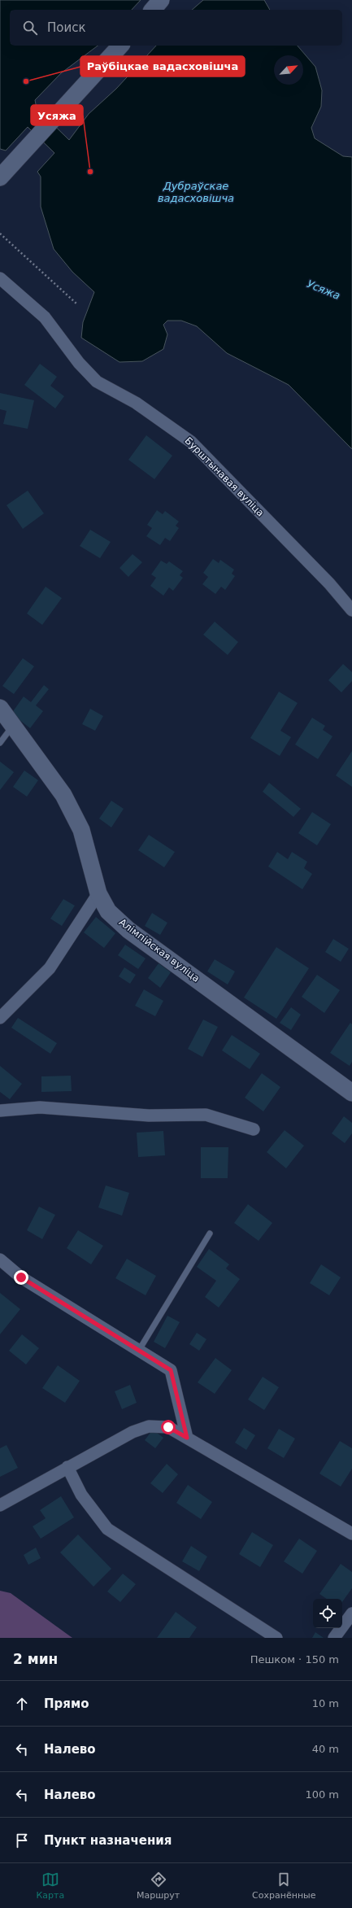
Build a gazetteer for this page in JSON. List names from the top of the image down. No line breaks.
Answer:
{"streets":{"street":["Бурштынавая вуліца","Алімпійская вуліца"]},"water":["Дубраўскае вадасховішча","Усяжа"],"places":["Раўбіцкае вадасховішча","Усяжа"],"north":"top right","page":{"search":"Поиск","heading":["2 мин","Пешком · 150 m"],"list":[["Прямо","10 m"],["Налево","40 m"],["Налево","100 m"],"Пункт назначения"],"nav":["Карта","Маршрут","Сохранённые"]}}
